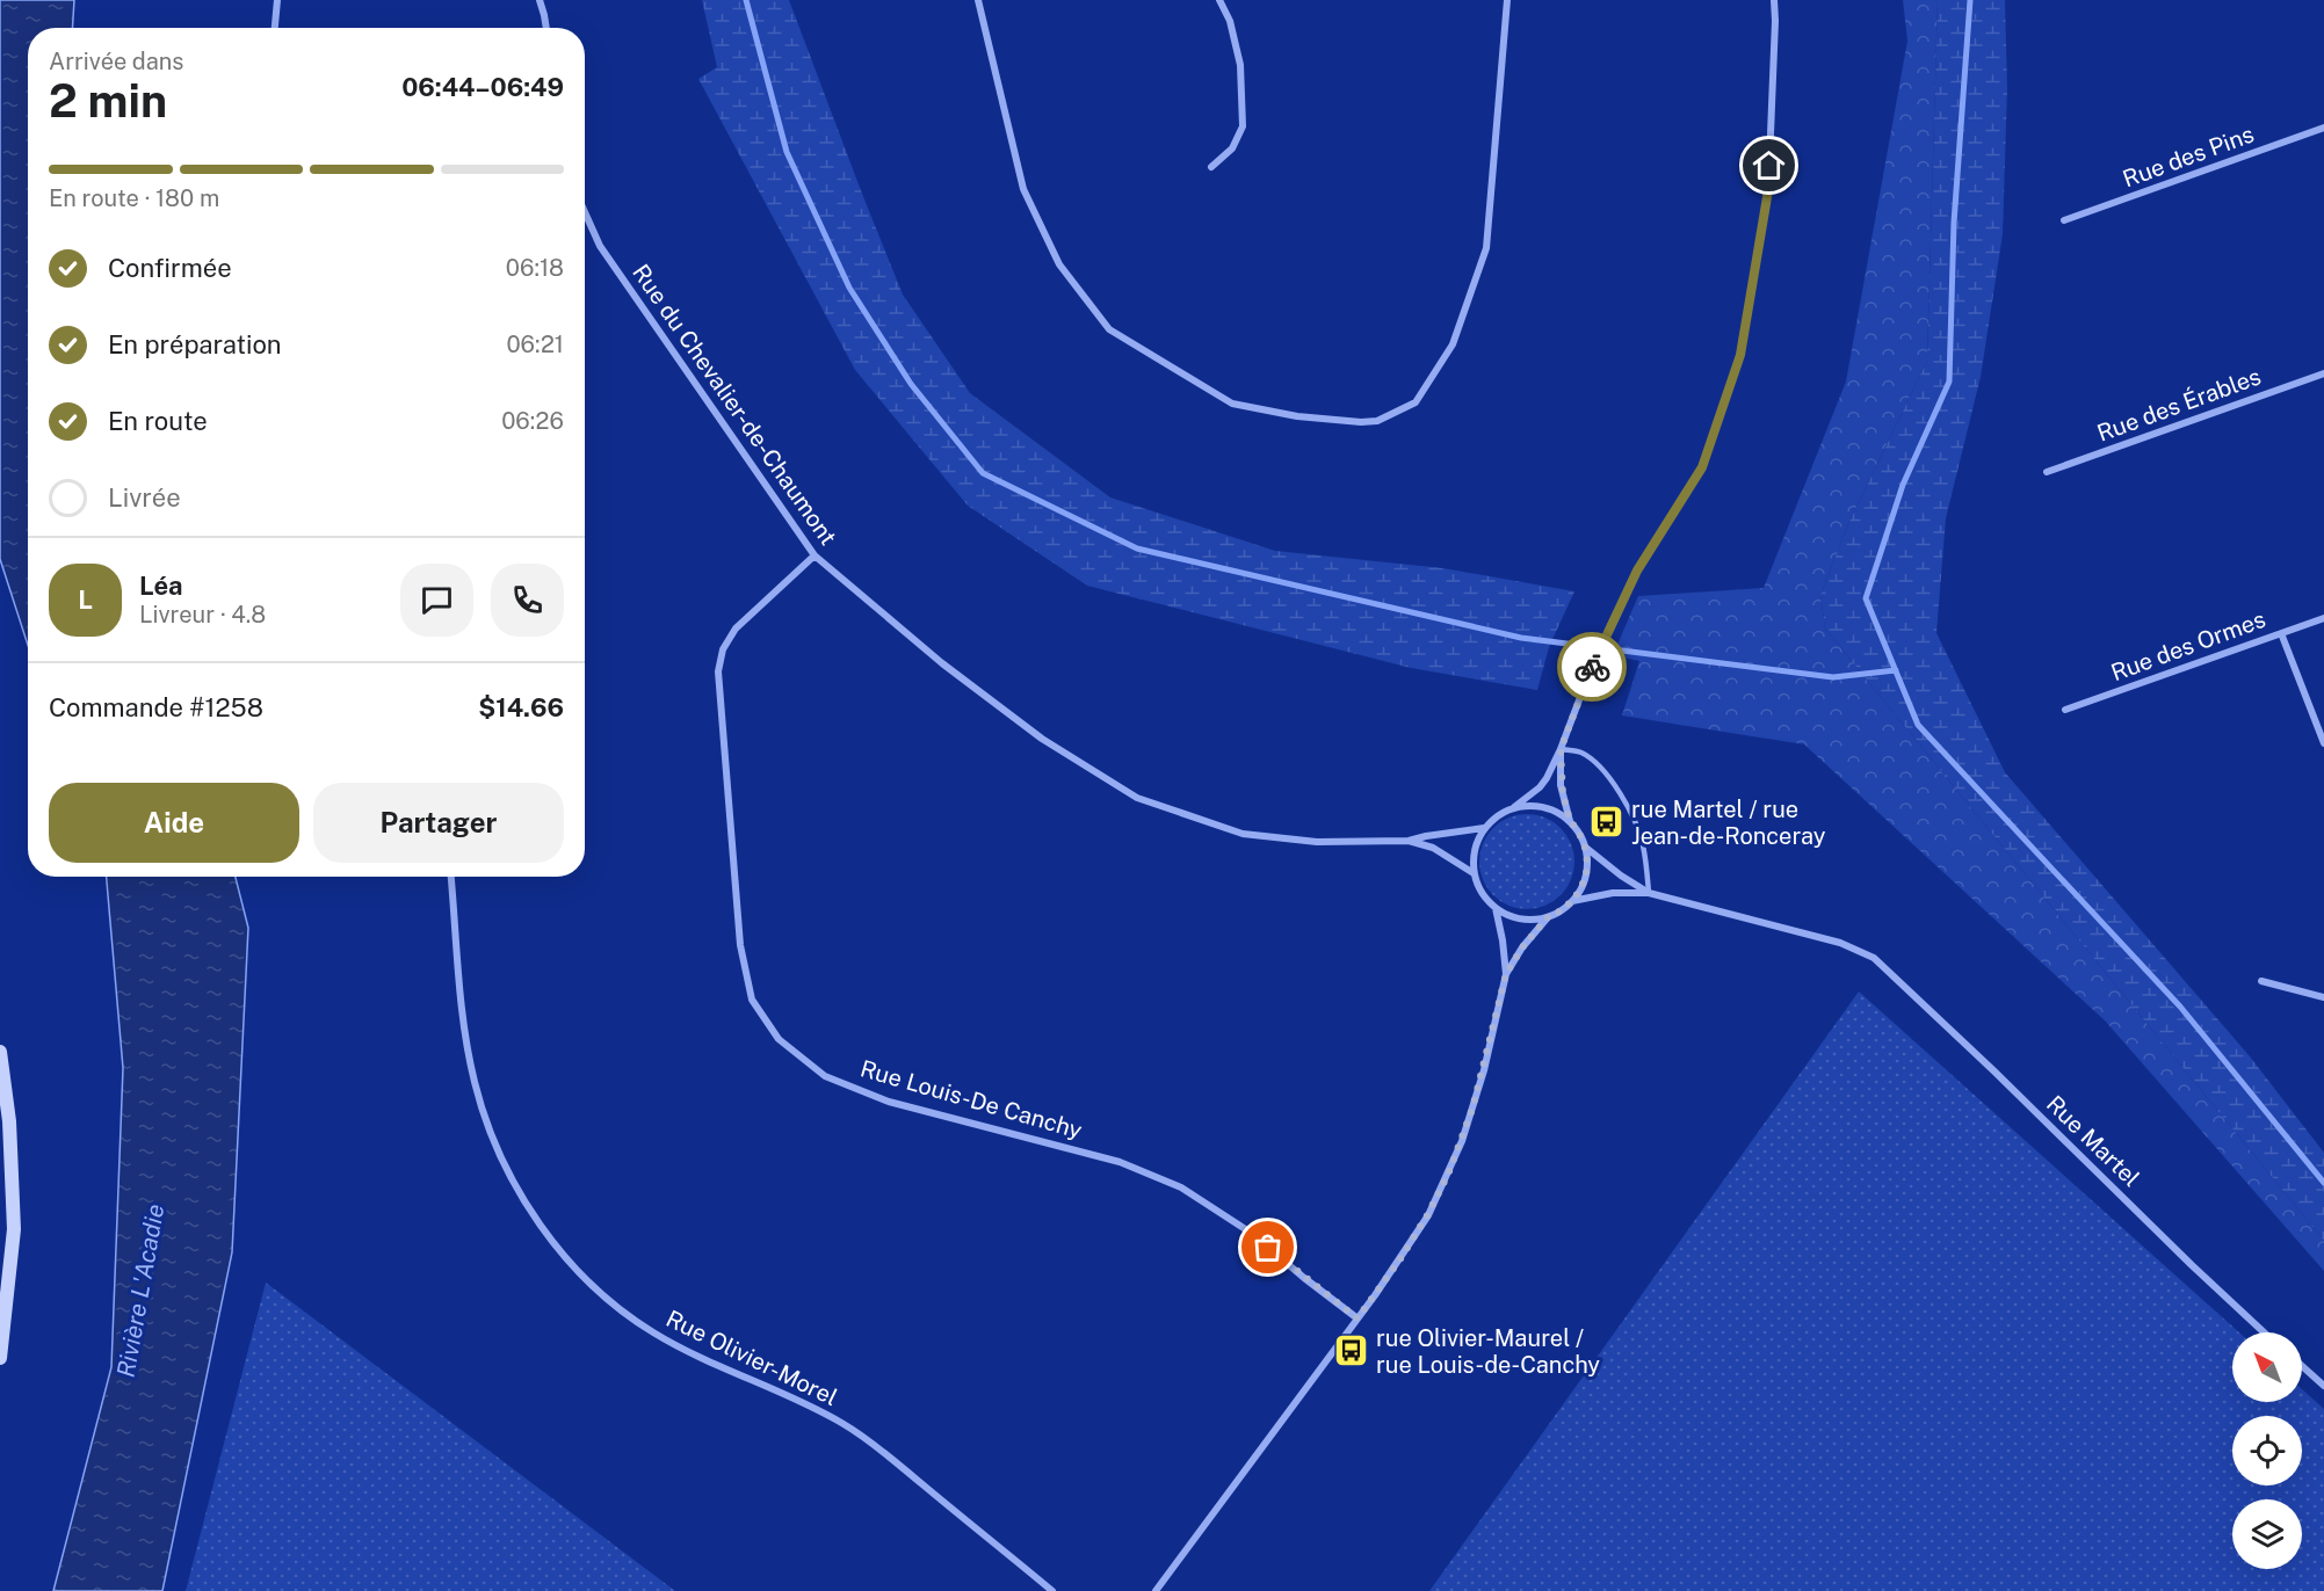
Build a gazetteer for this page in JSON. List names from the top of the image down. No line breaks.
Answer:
{"streets":{"street":["Rue des Pins","Rue du Chevalier-de-Chaumont","Rue des Érables","Rue des Ormes","Rue Louis-De Canchy","Rue Martel","Rue Olivier-Morel"]},"crossings":[["Rue du Chevalier-de-Chaumont","Rue Louis-De Canchy"]],"water":["Rivière L'Acadie"],"places":{"bus stop":["rue Martel / rue Jean-de-Ronceray","rue Olivier-Maurel / rue Louis-de-Canchy"]},"north":"top left","page":{"heading":["2 min","Arrivée dans","06:44–06:49"],"panel":["Léa","Livreur · 4.8","Commande #1258","$14.66"],"bar":"En route · 180 m","list":[["Confirmée","06:18"],["En préparation","06:21"],["En route","06:26"],"Livrée"],"round":"L","buttons":["Aide","Partager"]}}
